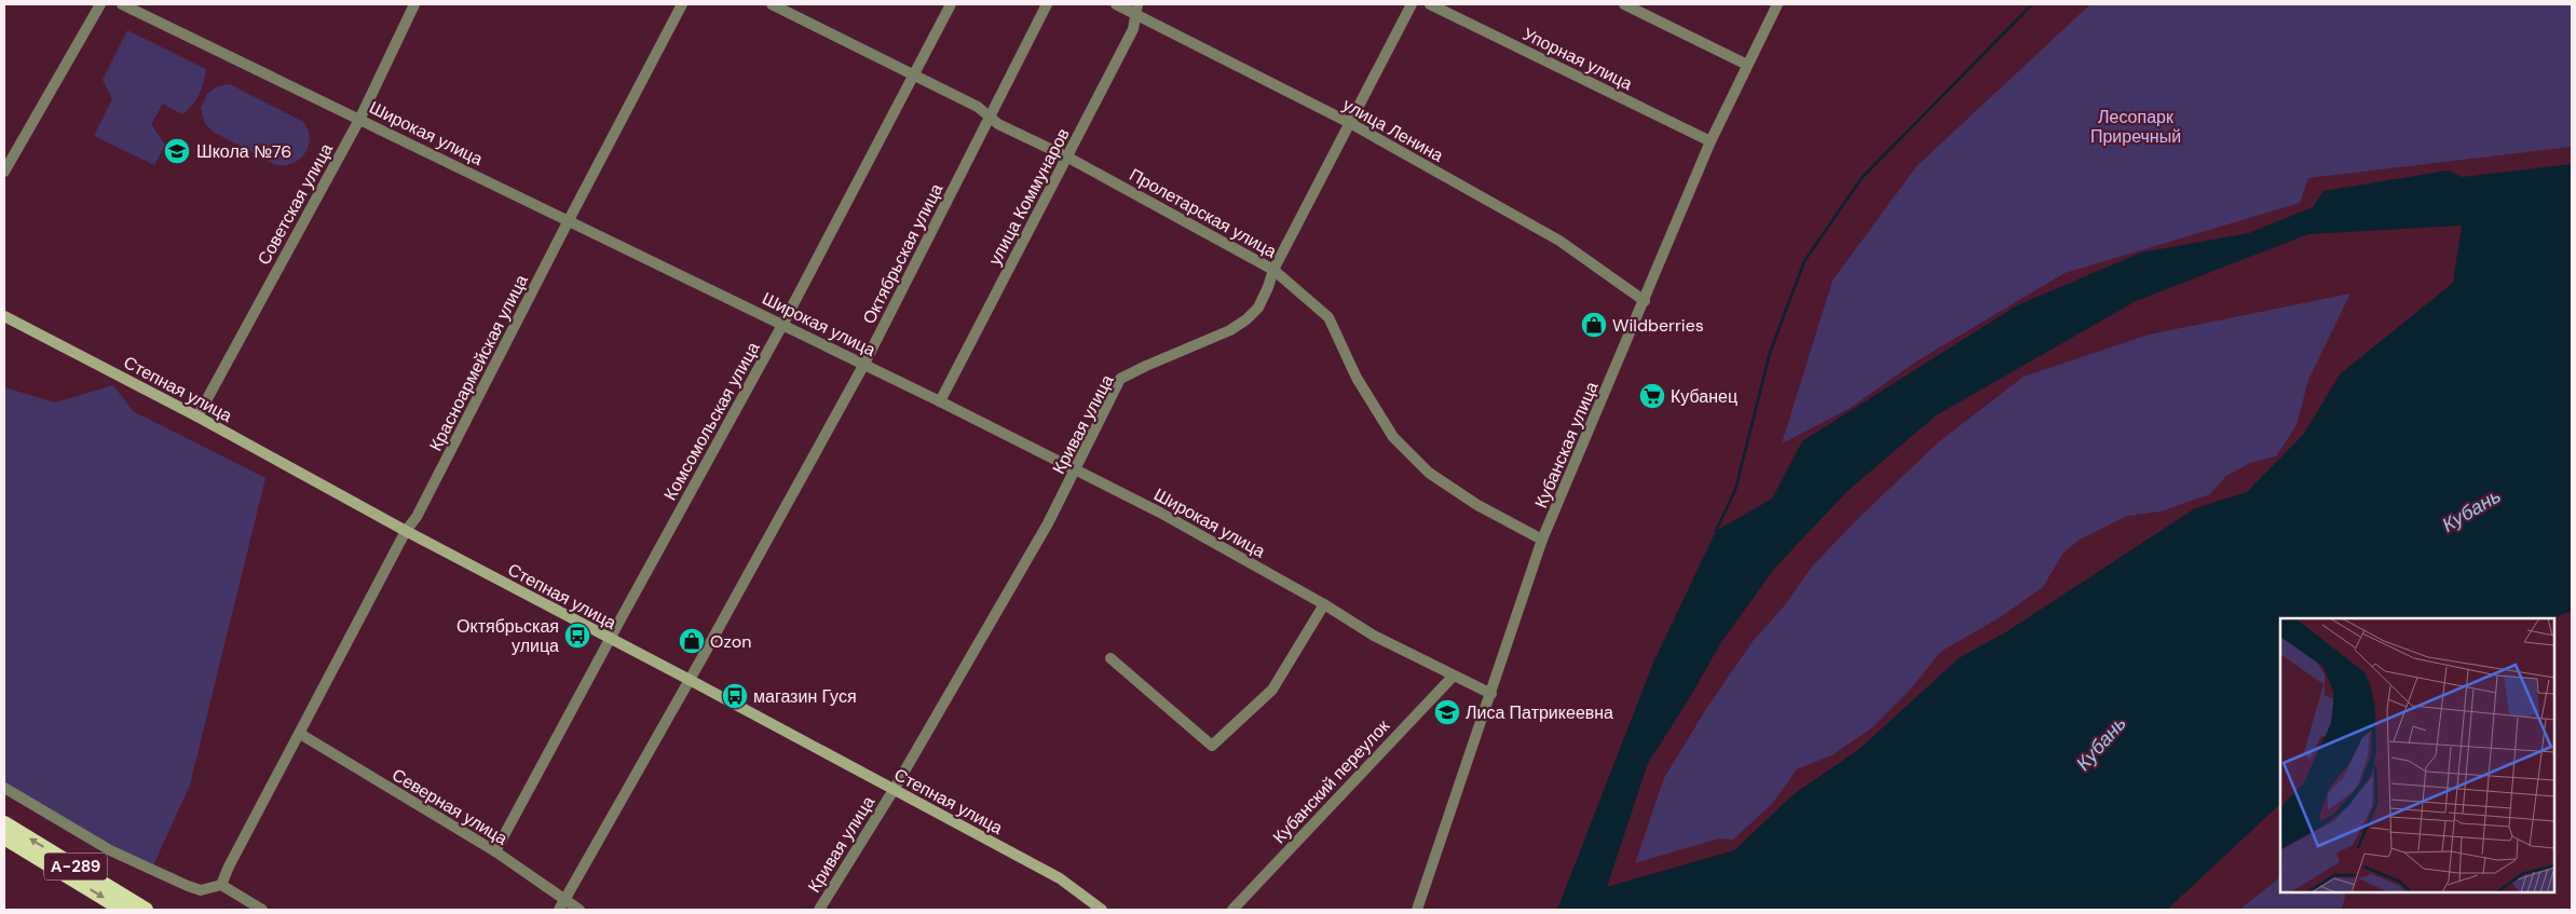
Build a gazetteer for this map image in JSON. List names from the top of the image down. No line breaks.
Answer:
{"streets":{"highway":["А-289"],"main road":["Степная улица"],"street":["Упорная улица","улица Ленина","Широкая улица","улица Коммунаров","Советская улица","Пролетарская улица","Октябрьская улица","Красноармейская улица","Комсомольская улица","Кривая улица","Кубанская улица","Кубанский переулок","Северная улица"]},"crossings":[["Упорная улица","Кубанская улица"],["улица Ленина","улица Коммунаров"],["улица Ленина","Кривая улица"],["улица Ленина","Кубанская улица"],["Широкая улица","улица Коммунаров"],["Широкая улица","Советская улица"],["Широкая улица","Октябрьская улица"],["Широкая улица","Красноармейская улица"],["Широкая улица","Комсомольская улица"],["Широкая улица","Кривая улица"],["Широкая улица","Кубанская улица"],["Широкая улица","Кубанский переулок"],["улица Коммунаров","Пролетарская улица"],["Советская улица","Степная улица"],["Пролетарская улица","Октябрьская улица"],["Пролетарская улица","Комсомольская улица"],["Пролетарская улица","Кривая улица"],["Пролетарская улица","Кубанская улица"],["Октябрьская улица","Степная улица"],["Октябрьская улица","Северная улица"],["Красноармейская улица","Степная улица"],["Красноармейская улица","Северная улица"],["Степная улица","Комсомольская улица"],["Степная улица","Кривая улица"],["Комсомольская улица","Северная улица"]],"water":["Кубань"],"parks":["Лесопарк Приречный"],"places":{"school or university":["Школа №76","Лиса Патрикеевна"],"shop":["Wildberries","Ozon"],"supermarket":["Кубанец"],"bus stop":["Октябрьская улица","магазин Гуся"]}}
